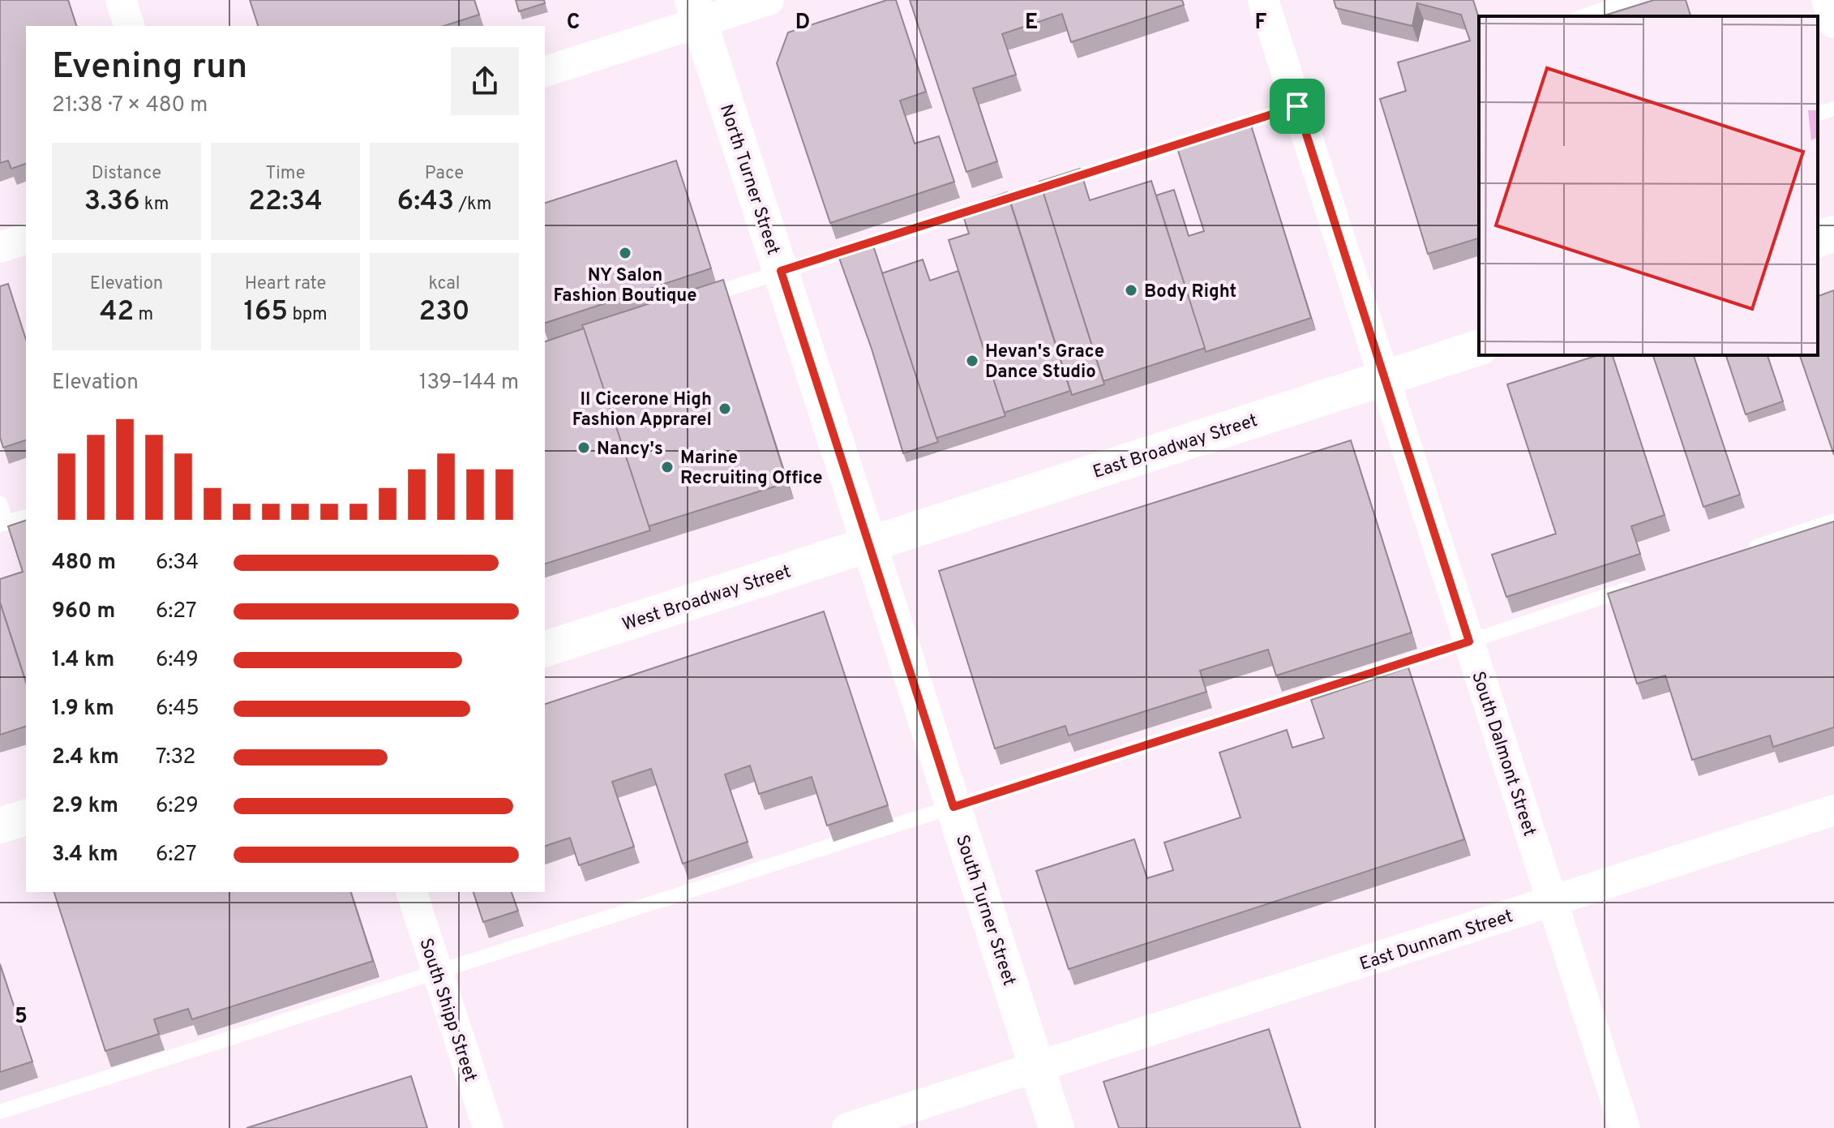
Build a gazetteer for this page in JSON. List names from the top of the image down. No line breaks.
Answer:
{"streets":{"main road":["North Turner Street","East Broadway Street","West Broadway Street","South Turner Street"],"street":["South Dalmont Street","East Dunnam Street","South Shipp Street"]},"crossings":[["North Turner Street","East Broadway Street"],["North Turner Street","West Broadway Street"],["North Turner Street","South Turner Street"],["East Broadway Street","West Broadway Street"],["East Broadway Street","South Dalmont Street"],["East Broadway Street","South Turner Street"],["West Broadway Street","South Turner Street"],["South Dalmont Street","East Dunnam Street"],["South Turner Street","East Dunnam Street"]],"places":["NY Salon Fashion Boutique","Body Right","Hevan's Grace Dance Studio","Il Cicerone High Fashion Apprarel","Nancy's","Marine Recruiting Office"],"page":{"heading":["Evening run","21:38 · 7 × 480 m"],"stats":[["Distance","3.36 km"],["Time","22:34"],["Pace","6:43 /km"],["Elevation","42 m"],["Heart rate","165 bpm"],["kcal","230"]],"chart":["Elevation","139–144 m"],"list":[{"name":"480 m","note":"6:34"},{"name":"960 m","note":"6:27"},{"name":"1.4 km","note":"6:49"},{"name":"1.9 km","note":"6:45"},{"name":"2.4 km","note":"7:32"},{"name":"2.9 km","note":"6:29"},{"name":"3.4 km","note":"6:27"}]},"grid":{"columns":["C","D","E","F"],"rows":["5"]}}
